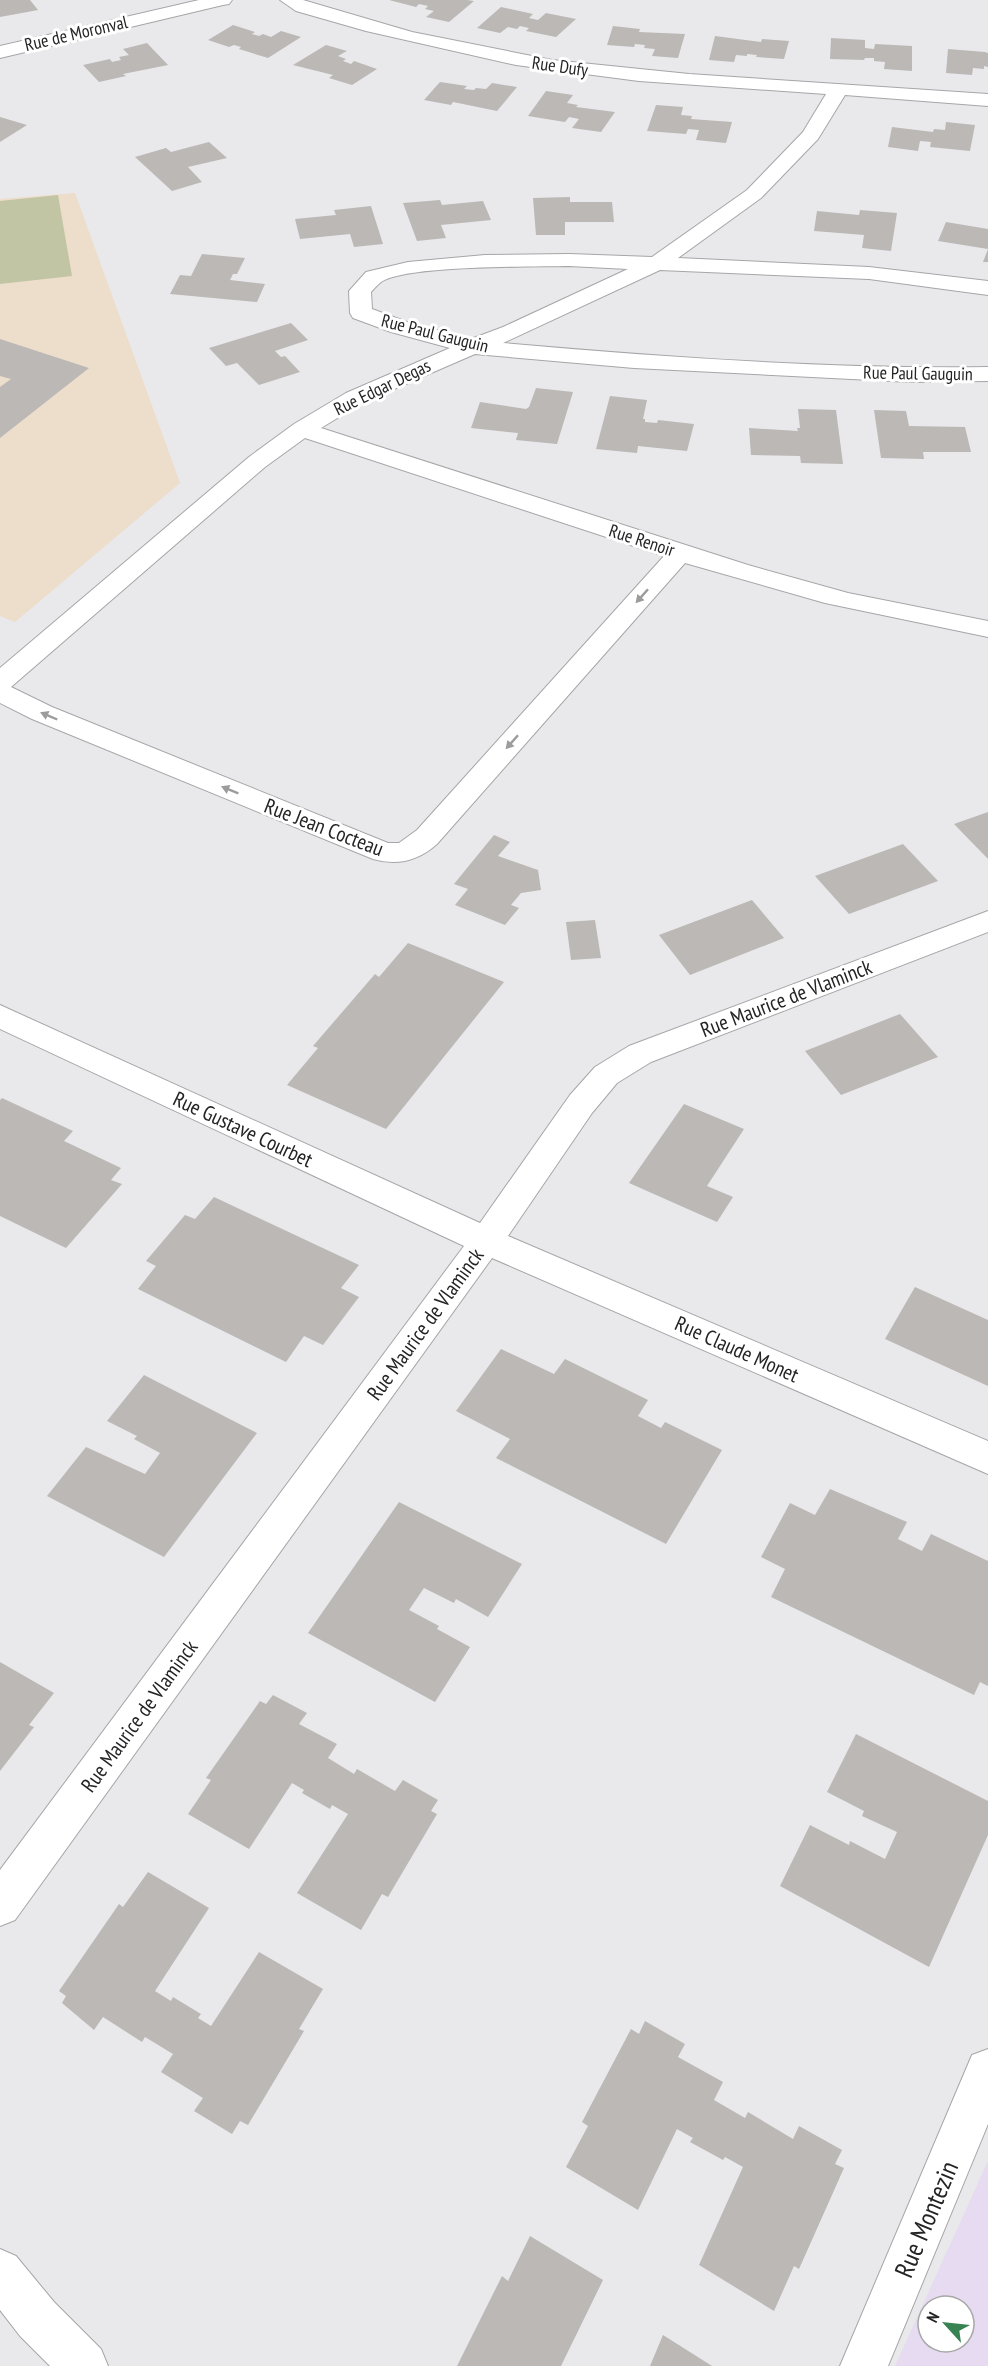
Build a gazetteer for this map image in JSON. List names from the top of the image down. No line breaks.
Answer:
{"streets":{"street":["Rue de Moronval","Rue Dufy","Rue Paul Gauguin","Rue Edgar Degas","Rue Renoir","Rue Jean Cocteau","Rue Maurice de Vlaminck","Rue Gustave Courbet","Rue Claude Monet","Rue Montezin"]},"crossings":[["Rue Dufy","Rue Edgar Degas"],["Rue Paul Gauguin","Rue Edgar Degas"],["Rue Edgar Degas","Rue Renoir"],["Rue Renoir","Rue Jean Cocteau"],["Rue Maurice de Vlaminck","Rue Gustave Courbet"],["Rue Maurice de Vlaminck","Rue Claude Monet"],["Rue Gustave Courbet","Rue Claude Monet"]],"one_way":["Rue Jean Cocteau"],"north":"top left"}
